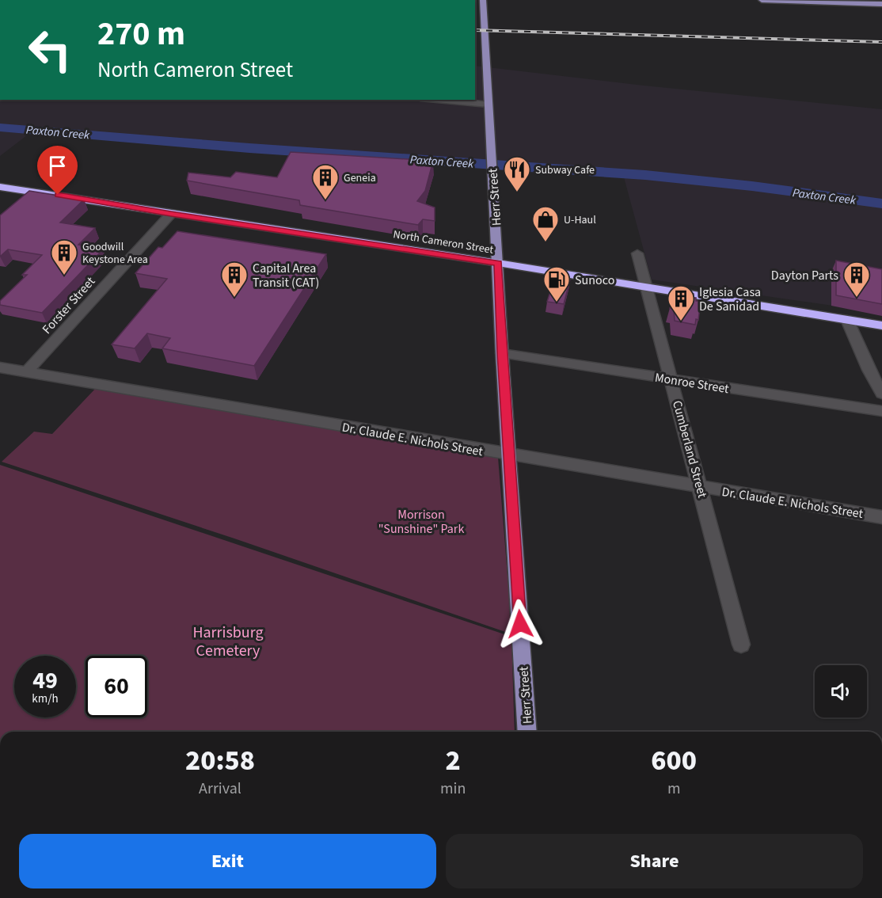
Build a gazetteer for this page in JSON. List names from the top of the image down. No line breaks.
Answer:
{"streets":{"highway":["North Cameron Street"],"main road":["Herr Street"],"street":["Forster Street","Monroe Street","Dr. Claude E. Nichols Street","Cumberland Street"]},"crossings":[["Herr Street","North Cameron Street"],["Herr Street","Monroe Street"],["Herr Street","Dr. Claude E. Nichols Street"],["North Cameron Street","Forster Street"],["North Cameron Street","Cumberland Street"],["Forster Street","Dr. Claude E. Nichols Street"],["Monroe Street","Cumberland Street"],["Dr. Claude E. Nichols Street","Cumberland Street"]],"water":["Paxton Creek"],"parks":["Morrison \"Sunshine\" Park","Harrisburg Cemetery"],"places":{"restaurant":["Subway Cafe"],"building":["Geneia","Goodwill Keystone Area","Capital Area Transit (CAT)","Dayton Parts","Iglesia Casa De Sanidad"],"shop":["U-Haul"],"fuel station":["Sunoco"]},"page":{"turn":["270 m","North Cameron Street"],"speed":"49 km/h","limit":"60","eta":["20:58","Arrival","2","min","600","m"],"buttons":["Exit","Share"]}}
